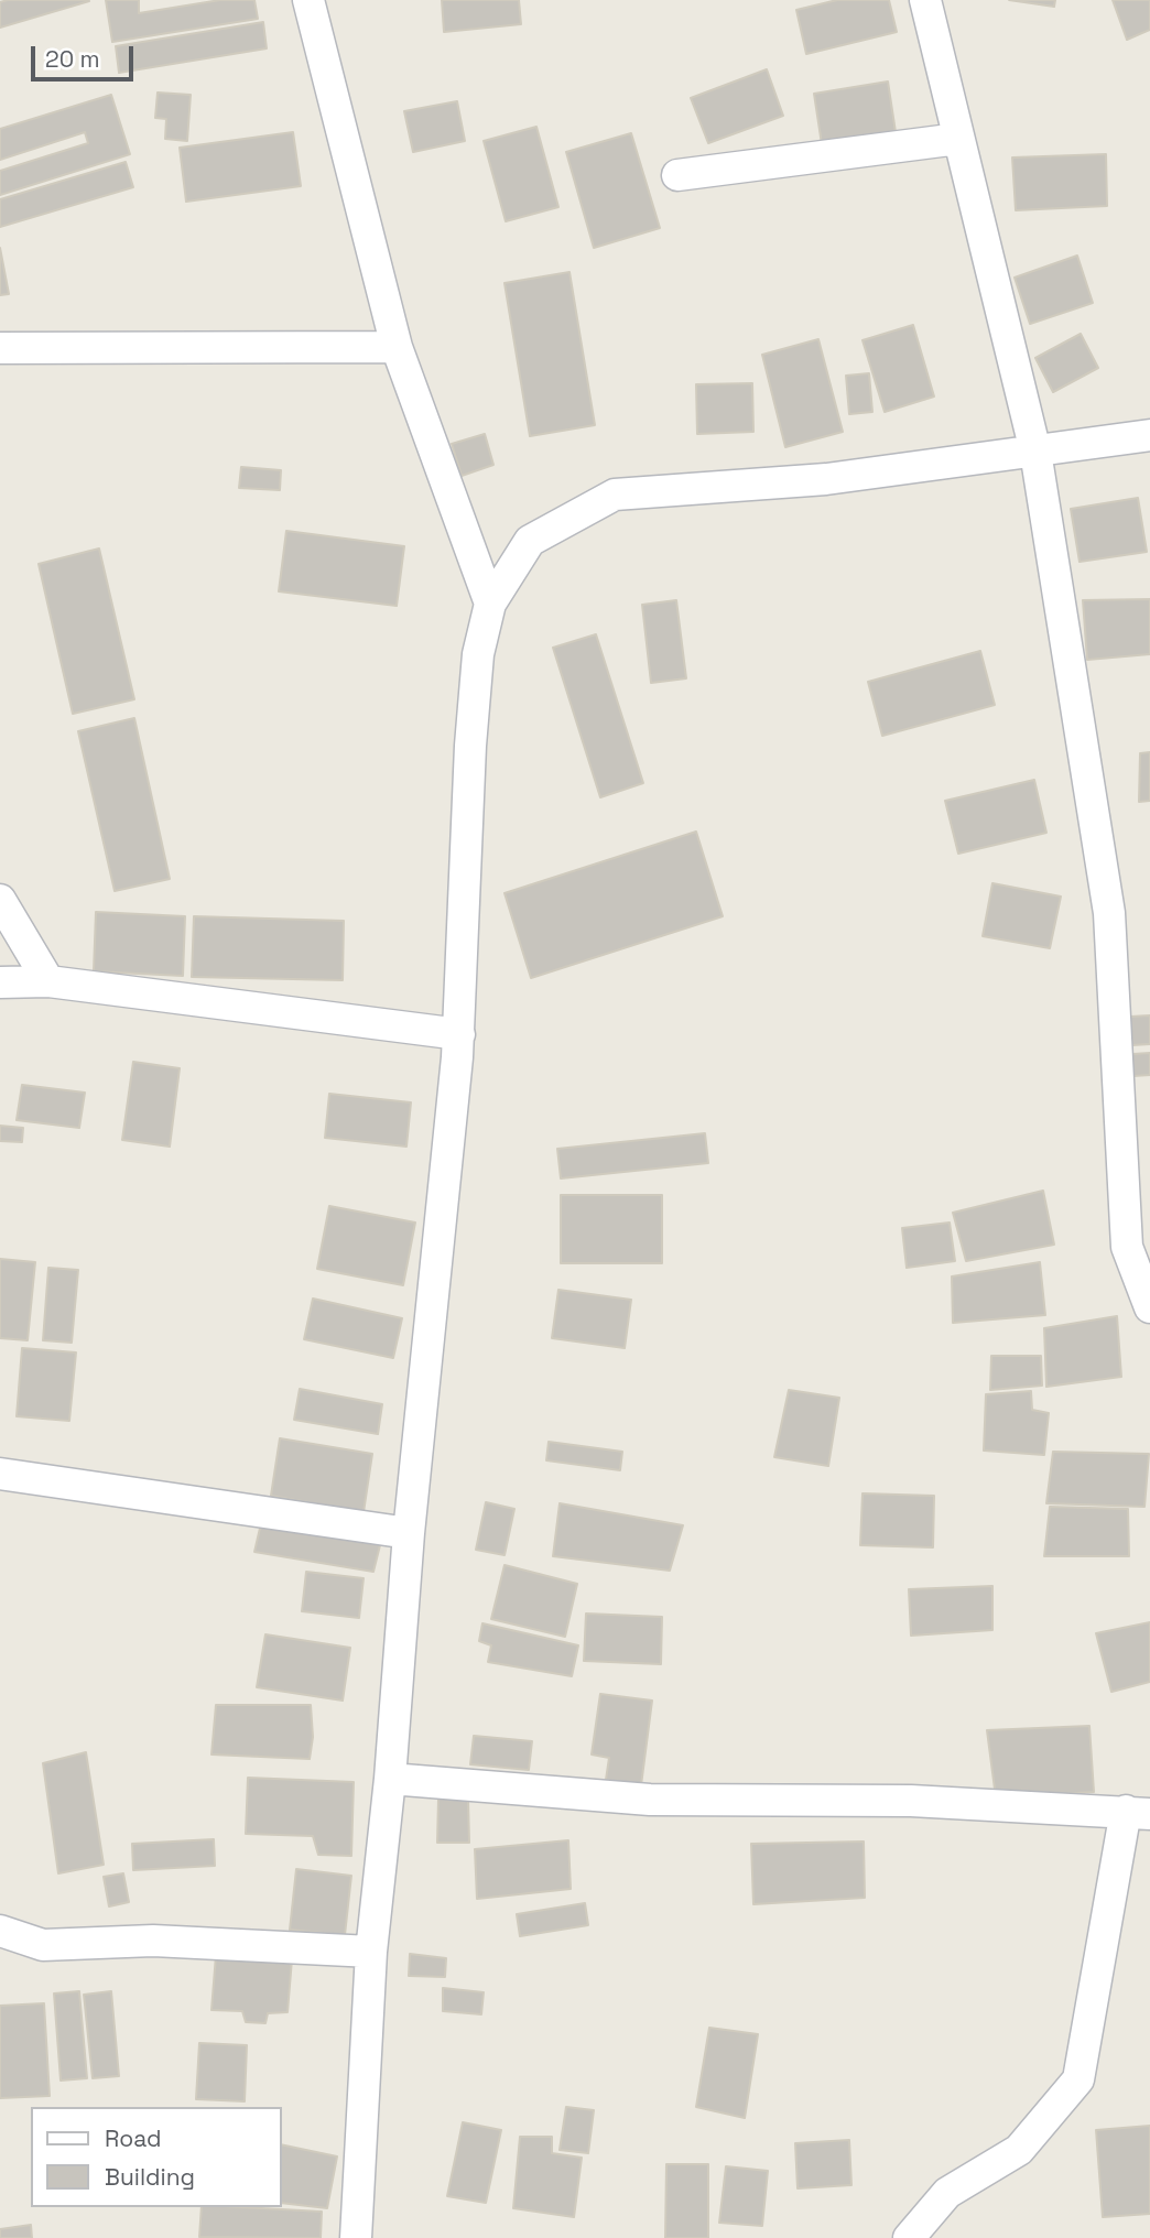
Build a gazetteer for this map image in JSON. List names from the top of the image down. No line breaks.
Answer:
{"legend":["Road","Building"],"scale_bar":"20 m"}
